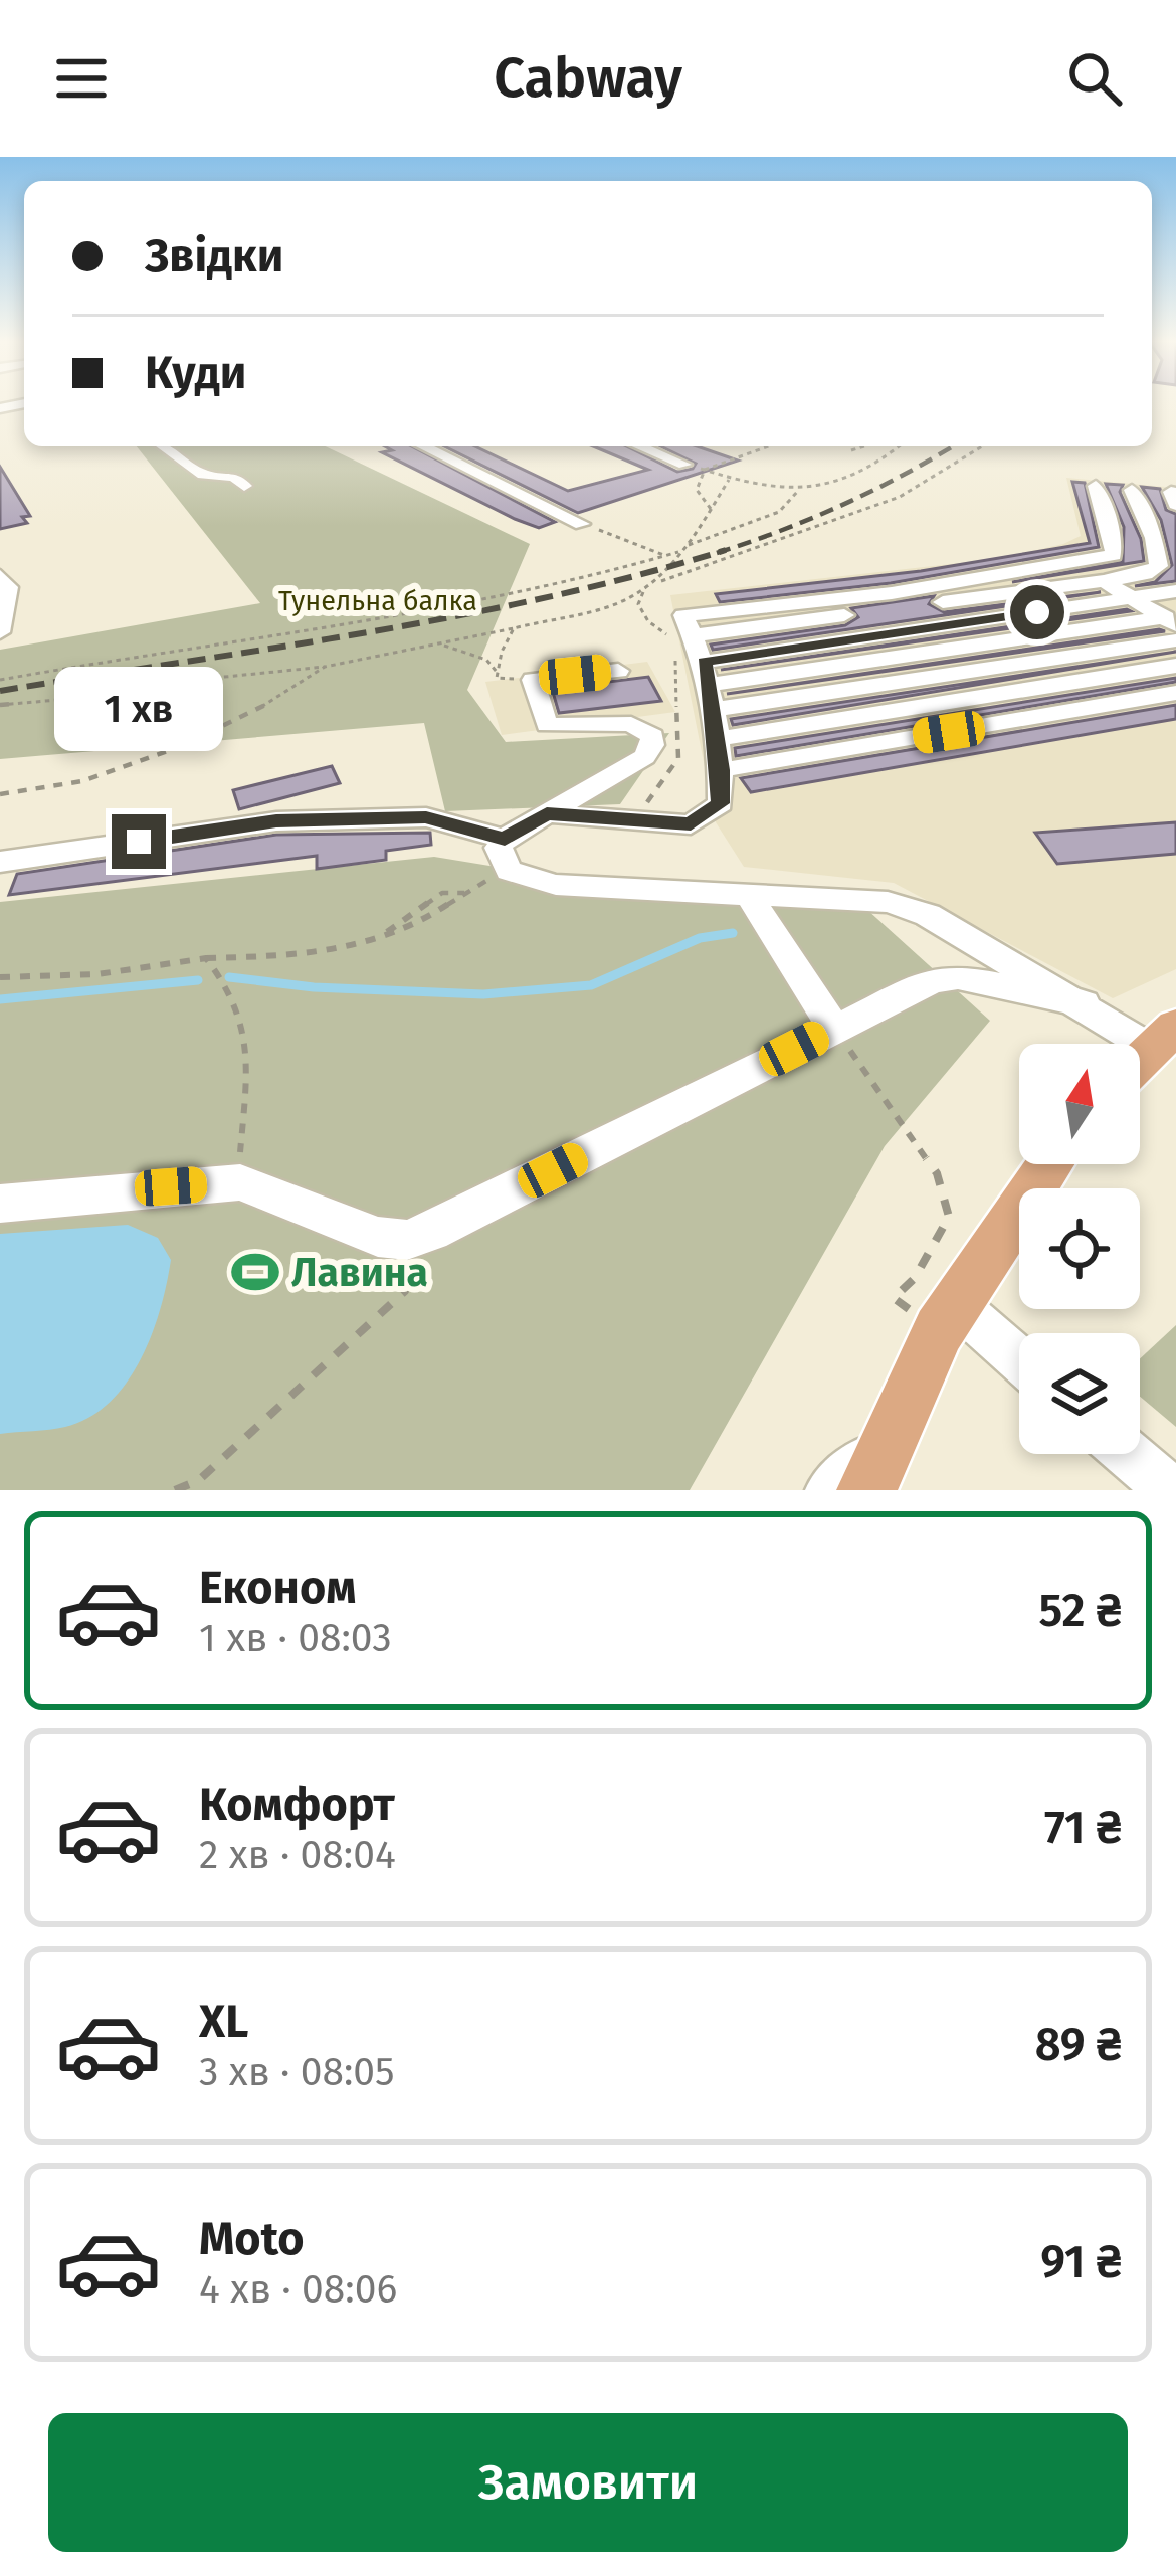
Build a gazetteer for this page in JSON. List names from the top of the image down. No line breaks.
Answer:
{"parks":["Тунельна балка"],"places":{"sports":["Лавина"]},"north":"top","page":{"header":"Cabway","banner":["Звідки","Куди"],"bubble":"1 хв","list":[{"name":"Економ","note":"1 хв · 08:03","value":"52 ₴"},{"name":"Комфорт","note":"2 хв · 08:04","value":"71 ₴"},{"name":"XL","note":"3 хв · 08:05","value":"89 ₴"},{"name":"Moto","note":"4 хв · 08:06","value":"91 ₴"}],"buttons":"Замовити"}}
